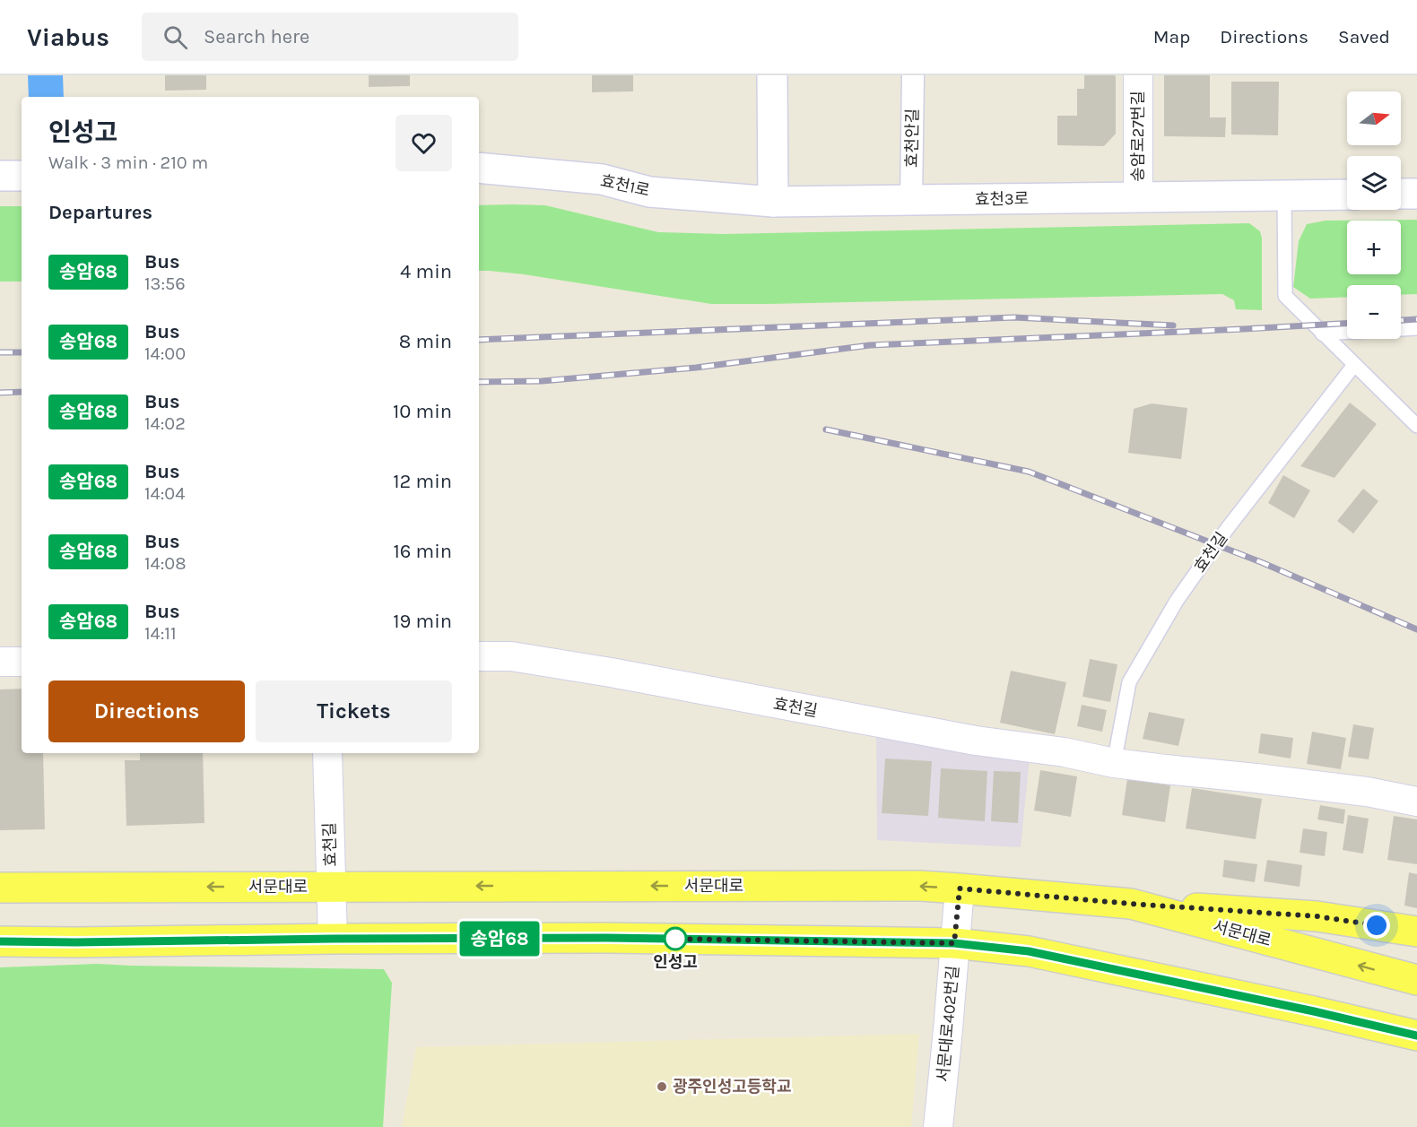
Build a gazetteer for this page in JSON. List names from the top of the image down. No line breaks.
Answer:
{"streets":{"main road":["서문대로"],"street":["송암로27번길","효천안길","효천1로","효천3로","효천길","서문대로402번길"]},"crossings":[["송암로27번길","효천3로"],["효천안길","효천3로"],["효천1로","효천3로"],["효천길","서문대로"],["서문대로","서문대로402번길"]],"places":["인성고","광주인성고등학교"],"lines":["bus line 송암68"],"north":"right","page":{"header":"Viabus","search":"Search here","nav":["Map","Directions","Saved"],"on_map":"송암68","map_buttons":["+","−"],"heading":[["인성고","Walk · 3 min · 210 m"],"Departures"],"list":[{"mark":"송암68","name":"Bus","note":"13:56","value":"4 min"},{"mark":"송암68","name":"Bus","note":"14:00","value":"8 min"},{"mark":"송암68","name":"Bus","note":"14:02","value":"10 min"},{"mark":"송암68","name":"Bus","note":"14:04","value":"12 min"},{"mark":"송암68","name":"Bus","note":"14:08","value":"16 min"},{"mark":"송암68","name":"Bus","note":"14:11","value":"19 min"}],"buttons":["Directions","Tickets"]}}
